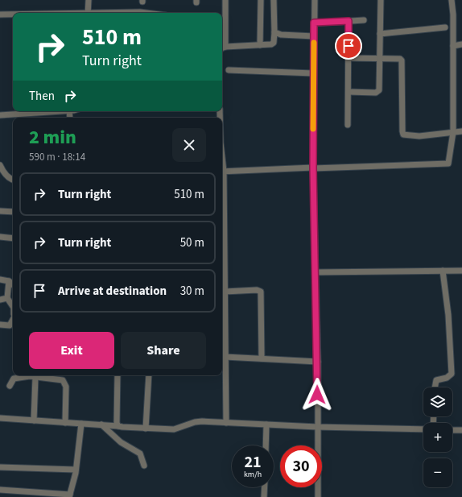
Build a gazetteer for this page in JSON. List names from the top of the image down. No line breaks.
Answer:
{"page":{"turn":["510 m","Turn right"],"then":"Then","heading":["2 min","590 m · 18:14"],"list":[{"name":"Turn right","value":"510 m"},{"name":"Turn right","value":"50 m"},{"name":"Arrive at destination","value":"30 m"}],"buttons":["Exit","Share"],"map_buttons":["+","−"],"speed":"21 km/h","limit":"30"}}
